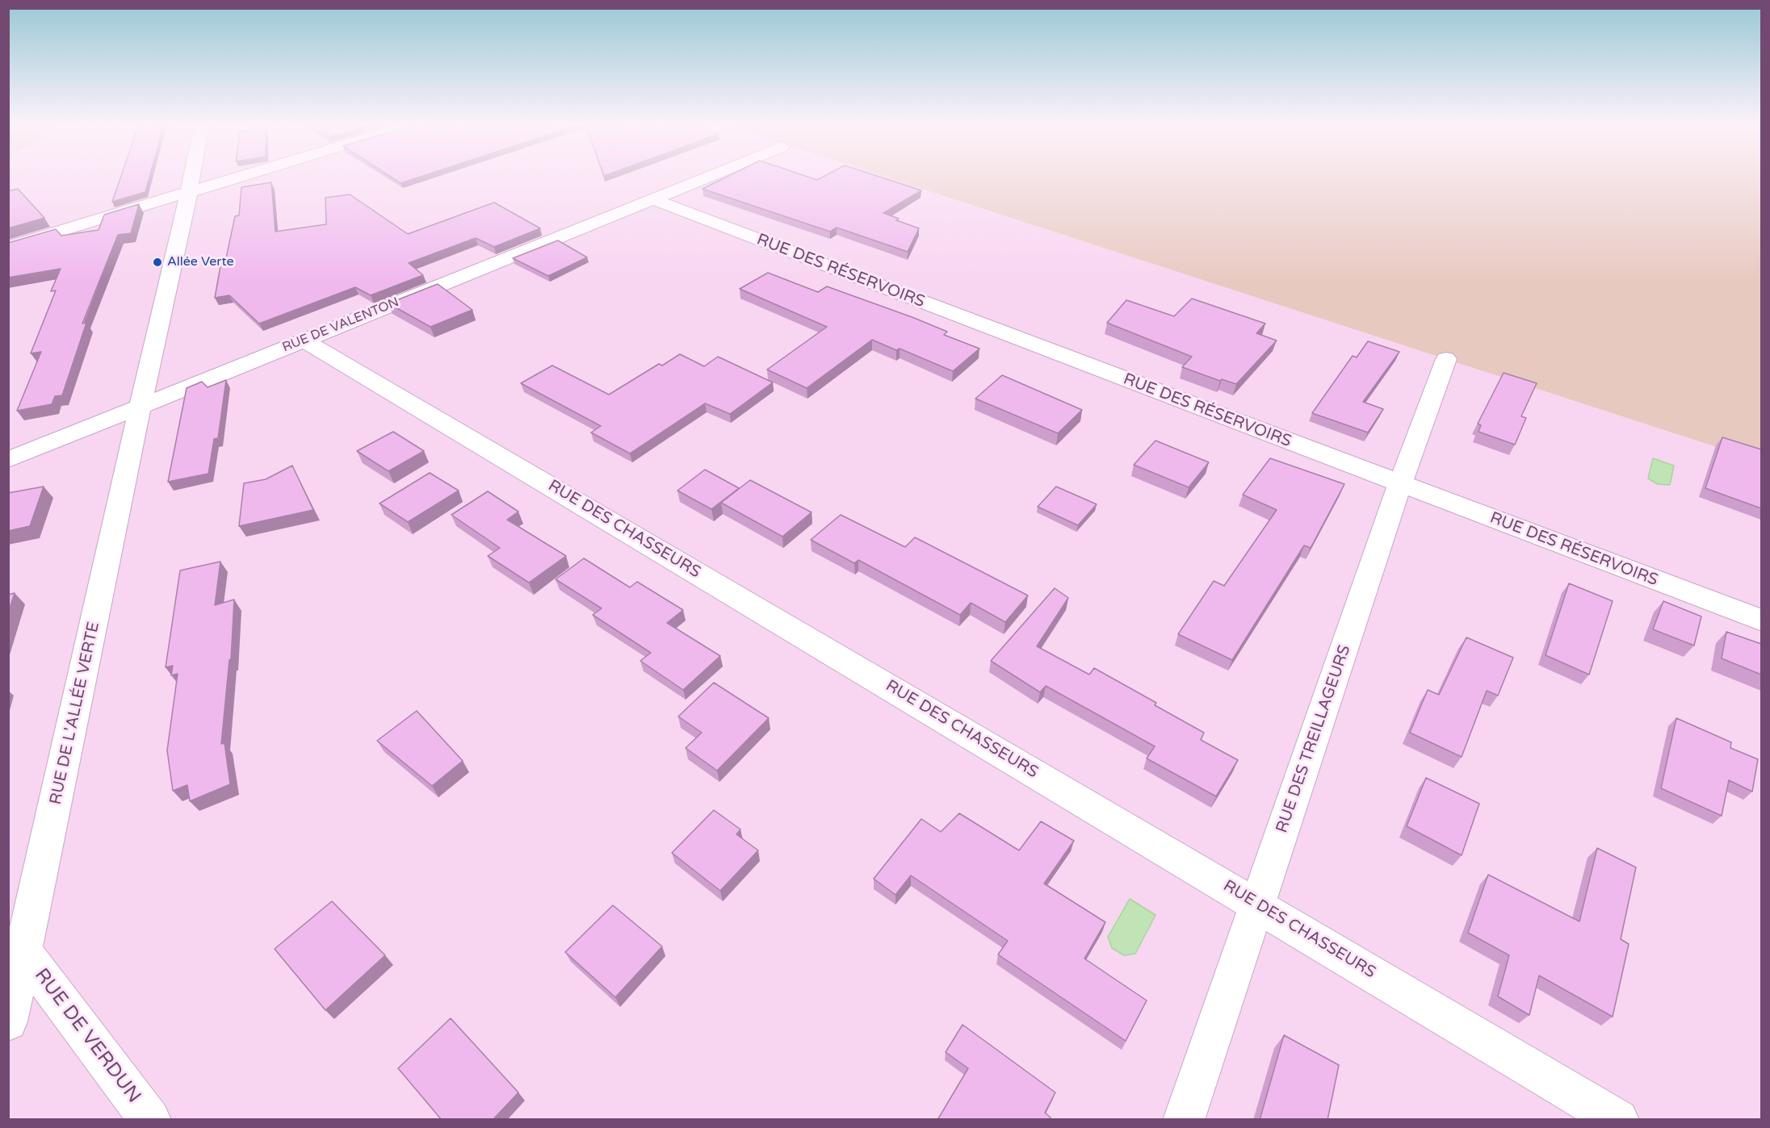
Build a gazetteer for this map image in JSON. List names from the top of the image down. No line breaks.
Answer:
{"streets":{"street":["RUE DES RÉSERVOIRS","RUE DE VALENTON","RUE DES CHASSEURS","RUE DE L'ALLÉE VERTE","RUE DES TREILLAGEURS","RUE DE VERDUN"]},"crossings":[["RUE DES RÉSERVOIRS","RUE DE VALENTON"],["RUE DES RÉSERVOIRS","RUE DES TREILLAGEURS"],["RUE DE VALENTON","RUE DES CHASSEURS"],["RUE DE VALENTON","RUE DE L'ALLÉE VERTE"],["RUE DES CHASSEURS","RUE DES TREILLAGEURS"],["RUE DE L'ALLÉE VERTE","RUE DE VERDUN"]],"places":["Allée Verte"]}
